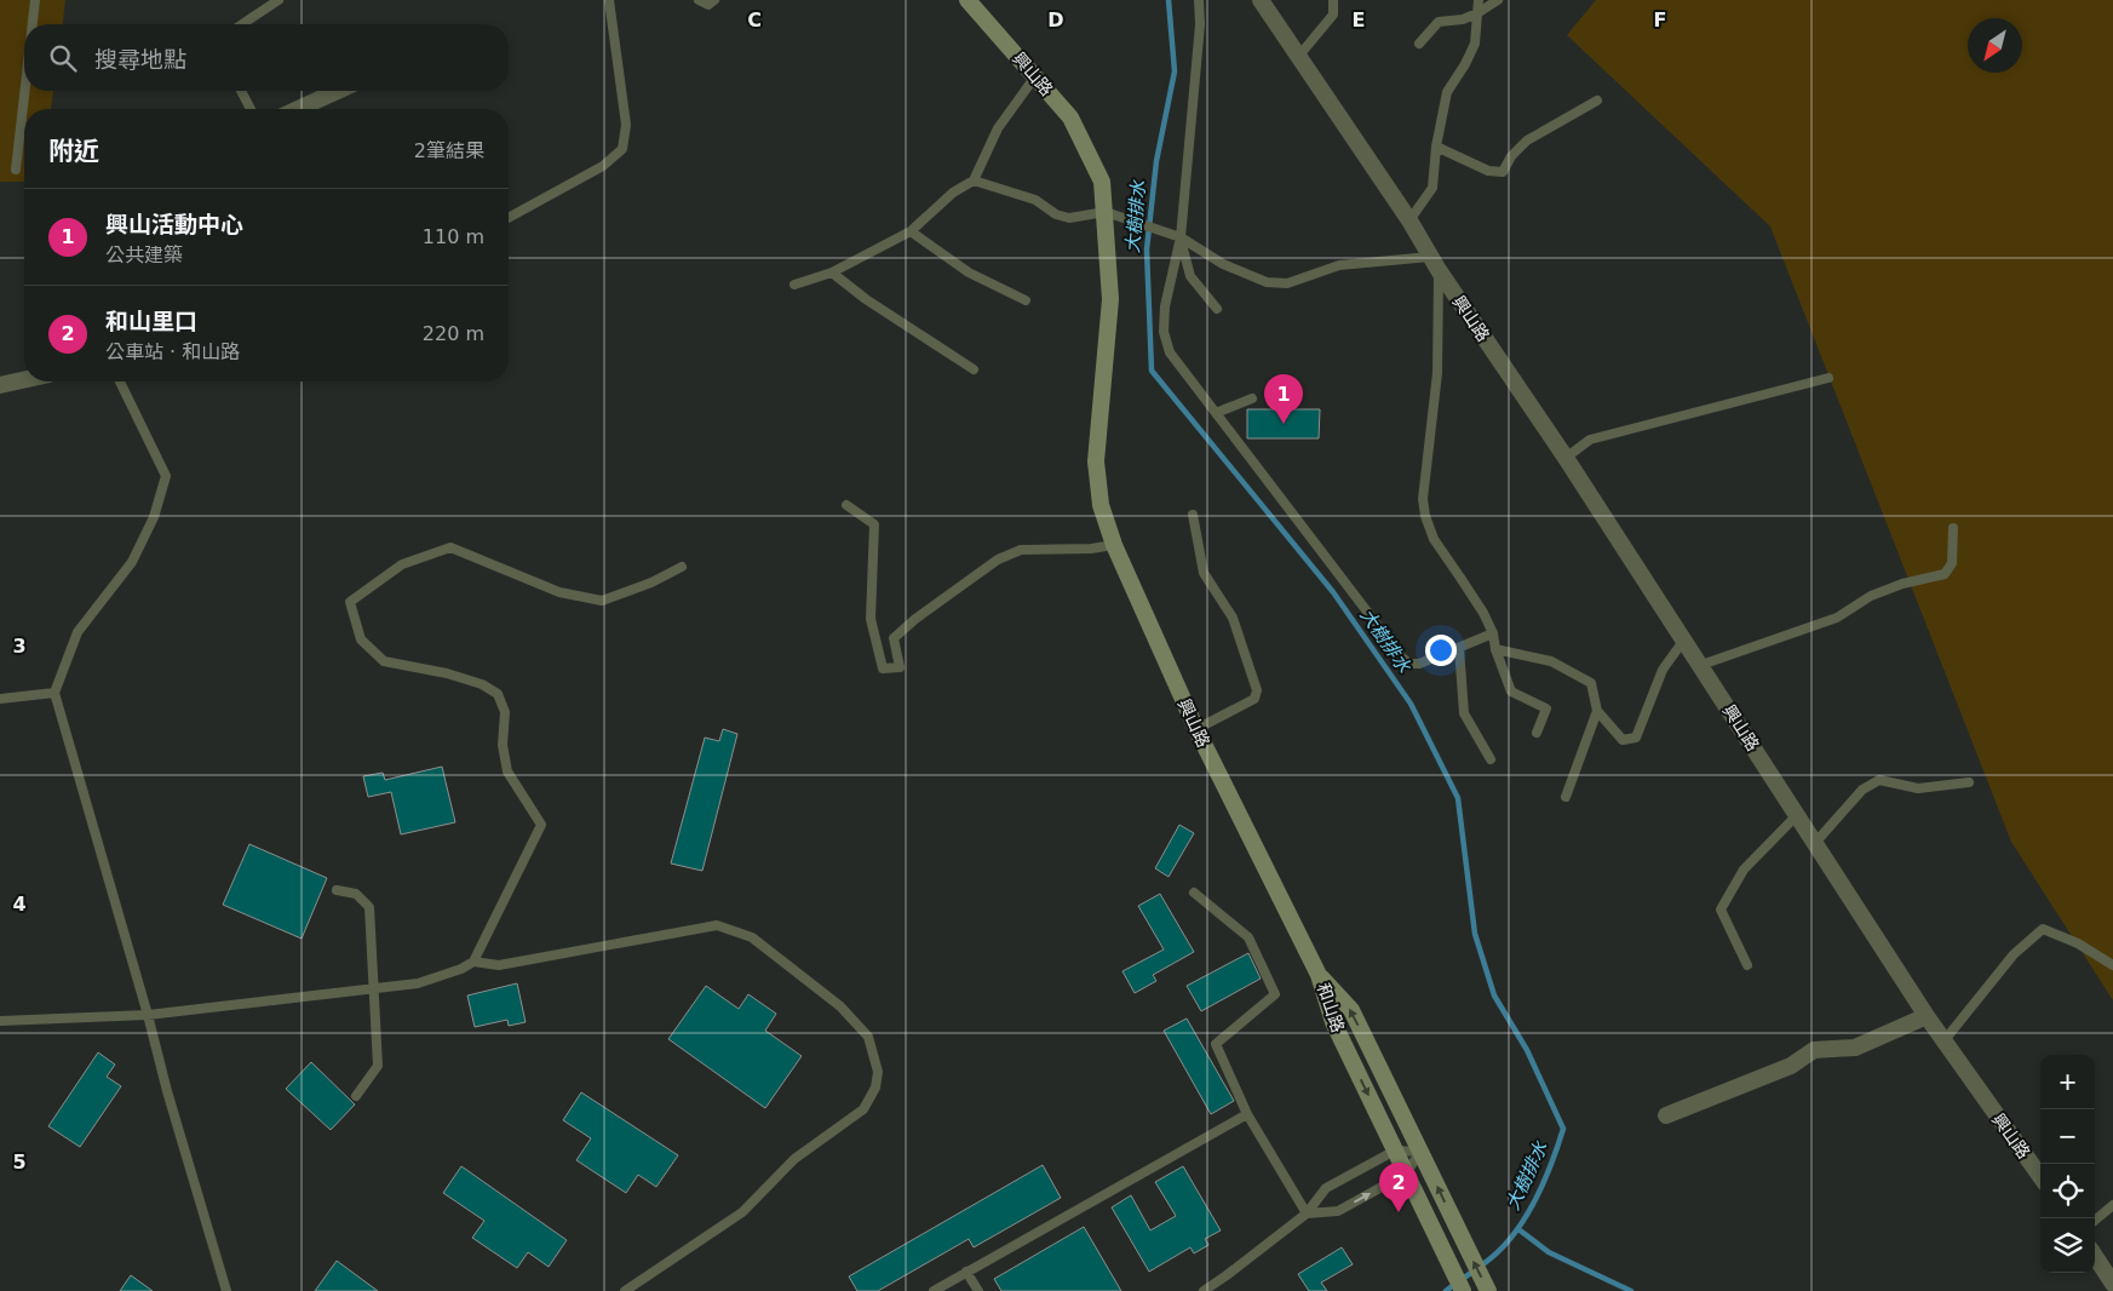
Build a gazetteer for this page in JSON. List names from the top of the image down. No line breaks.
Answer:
{"streets":{"main road":["興山路","和山路"]},"crossings":[["興山路","和山路"]],"water":["大樹排水"],"north":"bottom left","page":{"search":"搜尋地點","heading":["附近","2筆結果"],"list":[{"mark":"1","name":"興山活動中心","note":"公共建築","value":"110 m"},{"mark":"2","name":"和山里口","note":"公車站 · 和山路","value":"220 m"}],"pins":["1","2"],"map_buttons":["+","−"]},"grid":{"columns":["C","D","E","F"],"rows":["3","4","5"]}}
